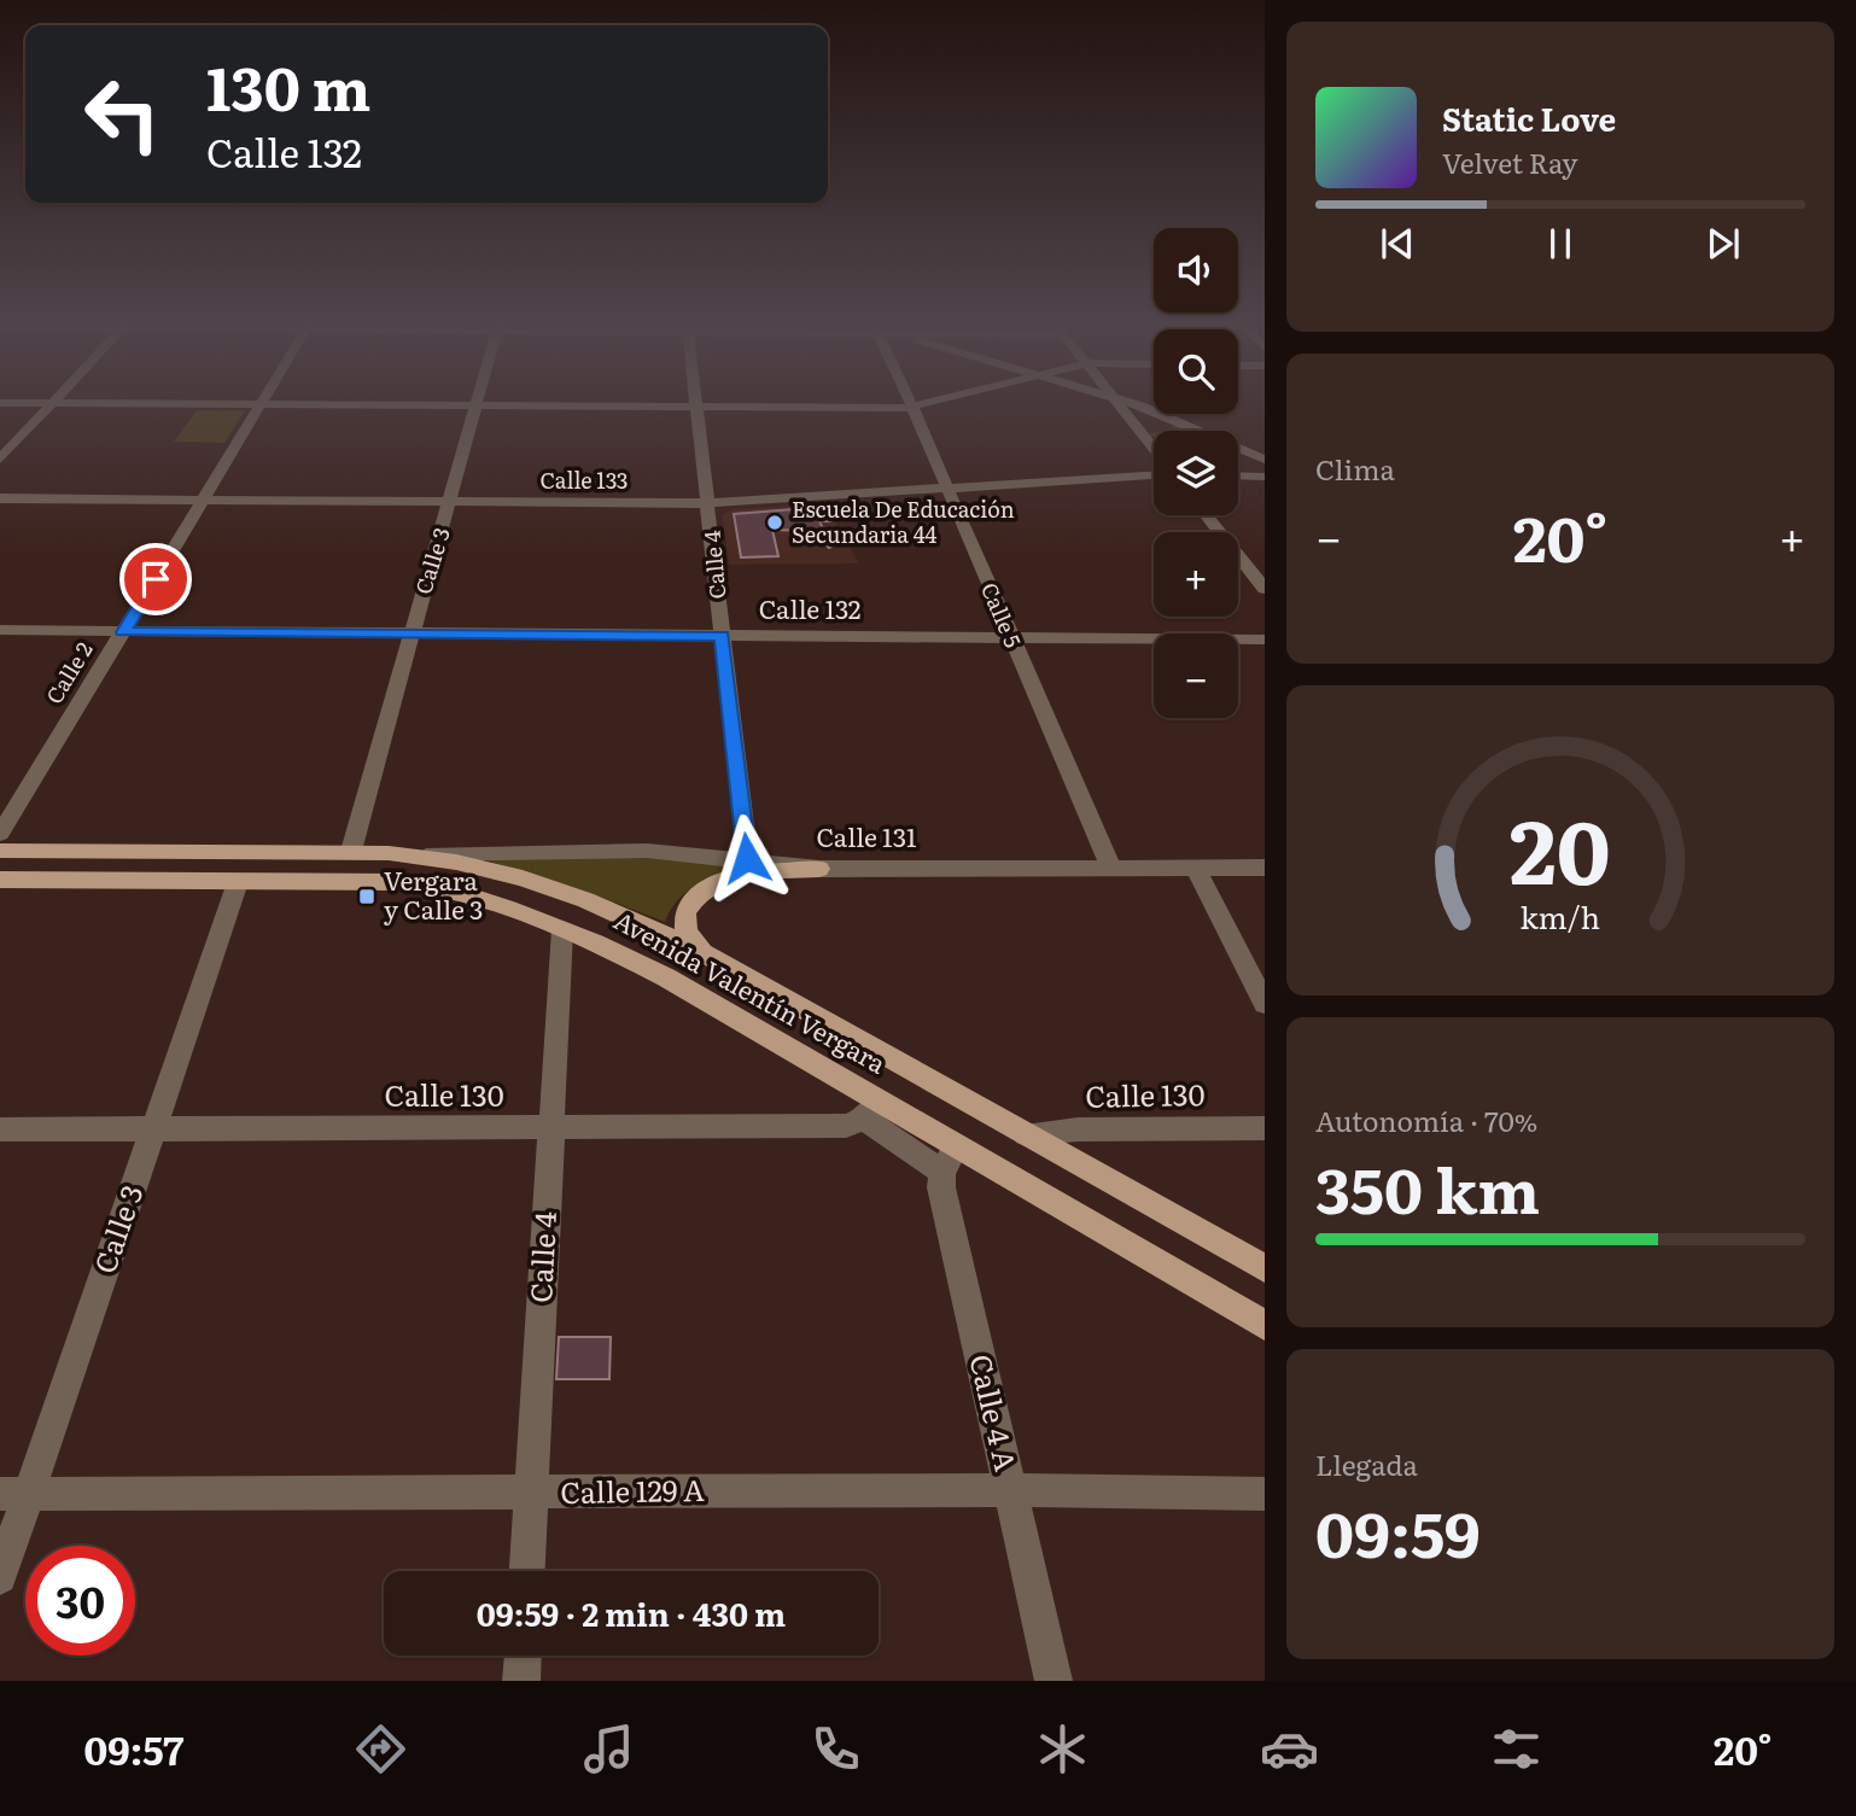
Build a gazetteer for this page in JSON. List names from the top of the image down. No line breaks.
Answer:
{"streets":{"main road":["Avenida Valentín Vergara"],"street":["Calle 133","Calle 3","Calle 4","Calle 132","Calle 5","Calle 2","Calle 131","Calle 130","Calle 4 A","Calle 129 A"]},"crossings":[["Calle 133","Calle 3"],["Calle 133","Calle 4"],["Calle 133","Calle 5"],["Calle 133","Calle 2"],["Calle 3","Calle 132"],["Calle 3","Avenida Valentín Vergara"],["Calle 3","Calle 130"],["Calle 3","Calle 129 A"],["Calle 4","Calle 132"],["Calle 4","Calle 131"],["Calle 4","Avenida Valentín Vergara"],["Calle 4","Calle 130"],["Calle 4","Calle 129 A"],["Calle 132","Calle 5"],["Calle 132","Calle 2"],["Calle 5","Calle 131"],["Calle 131","Avenida Valentín Vergara"],["Avenida Valentín Vergara","Calle 130"],["Calle 4 A","Calle 129 A"]],"places":{"other":["Escuela De Educación Secundaria 44"],"transit":["Vergara y Calle 3"]},"page":{"turn":["130 m","Calle 132"],"song":["Static Love","Velvet Ray"],"map_buttons":["+","−"],"tile":["Clima",["Autonomía · 70%","350 km"],["Llegada","09:59"]],"heat":["−","20°","+"],"limit":"30","trip":"09:59 · 2 min · 430 m","tabs":["09:57","20°"],"gauge":["20","km/h"]}}
